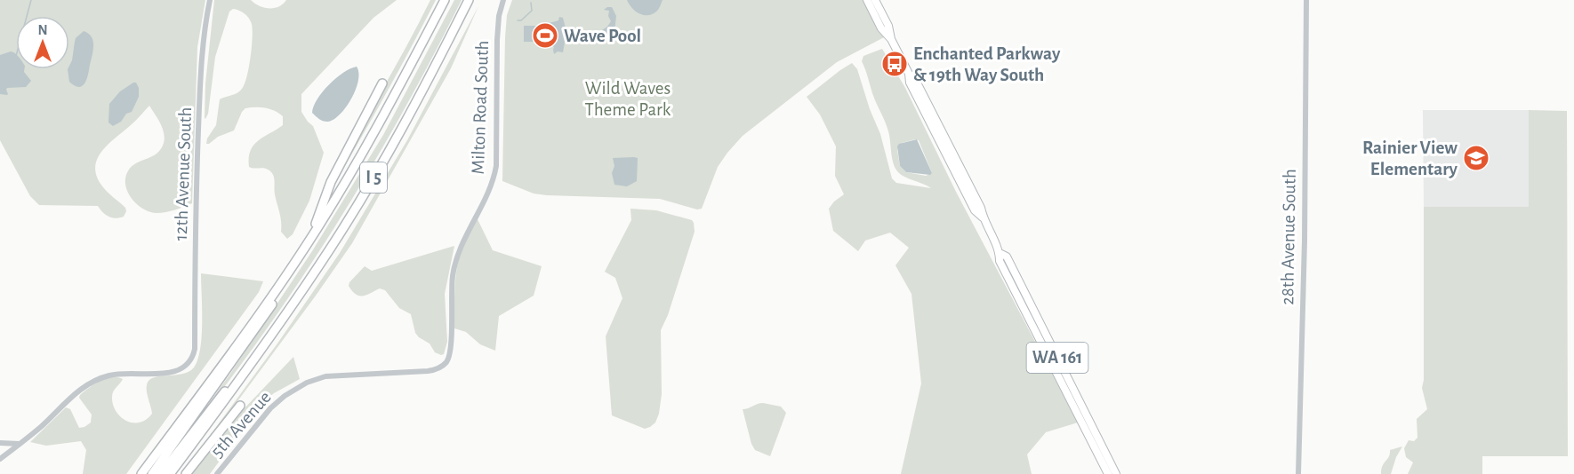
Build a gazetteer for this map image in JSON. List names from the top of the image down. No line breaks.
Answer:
{"streets":{"highway":["I 5"],"main road":["WA 161"],"street":["Milton Road South","12th Avenue South","28th Avenue South","5th Avenue"]},"crossings":[["Milton Road South","5th Avenue"]],"parks":["Wild Waves Theme Park"],"places":{"sports":["Wave Pool"],"bus stop":["Enchanted Parkway & 19th Way South"],"school or university":["Rainier View Elementary"]},"north":"top"}
